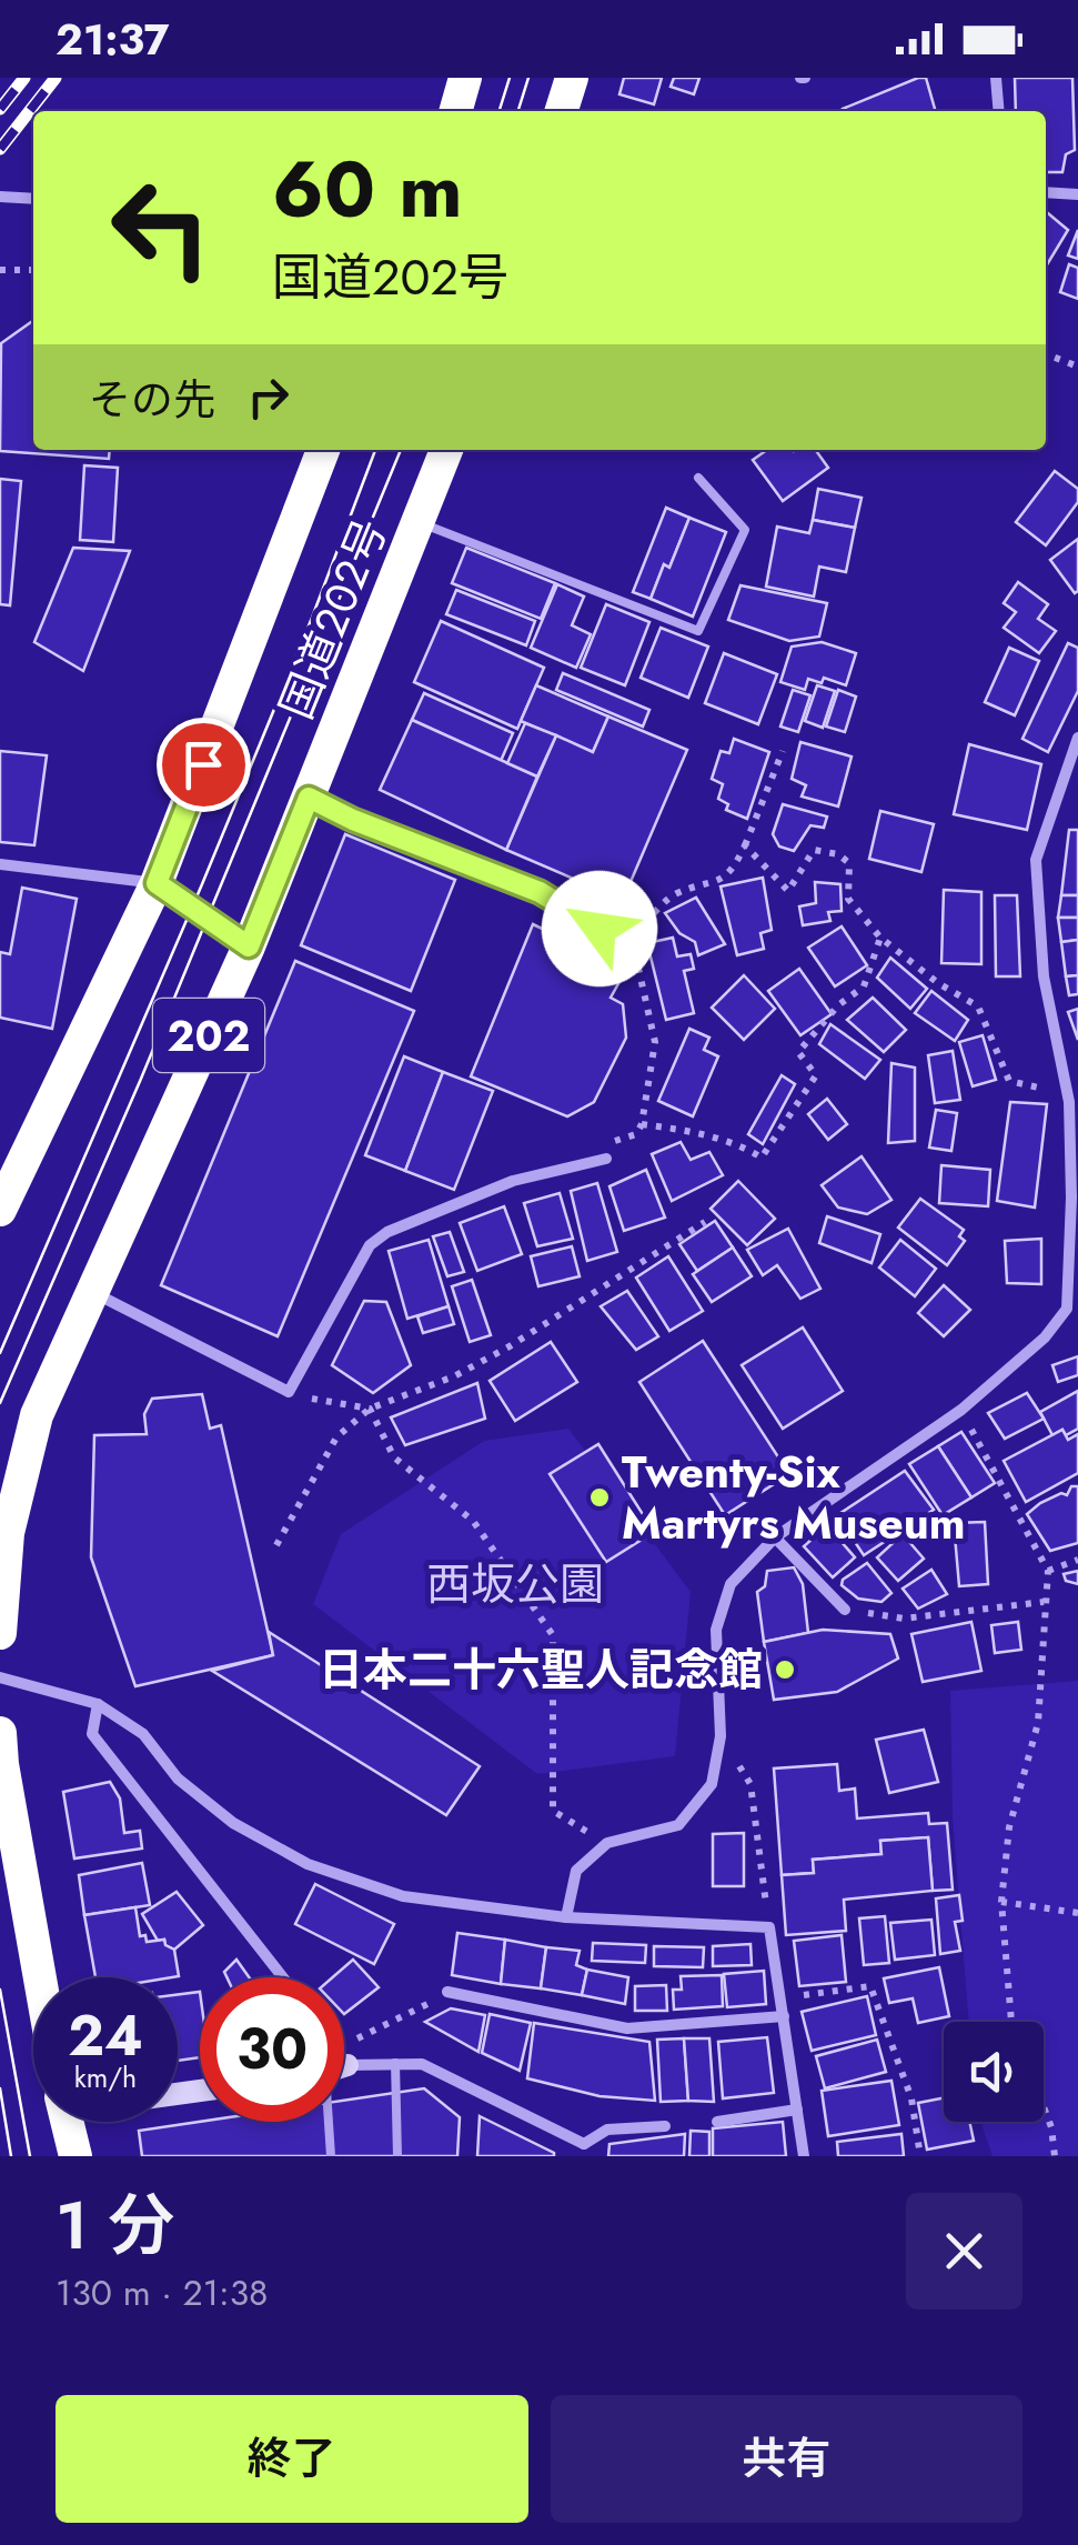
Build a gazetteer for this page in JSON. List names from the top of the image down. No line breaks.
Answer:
{"streets":{"highway":["国道202号","202"]},"parks":["西坂公園"],"places":["Twenty-Six Martyrs Museum","日本二十六聖人記念館"],"page":{"status":"21:37","turn":["60 m","国道202号"],"then":"その先","speed":"24 km/h","limit":"30","heading":["1 分","130 m · 21:38"],"buttons":["終了","共有"]}}
